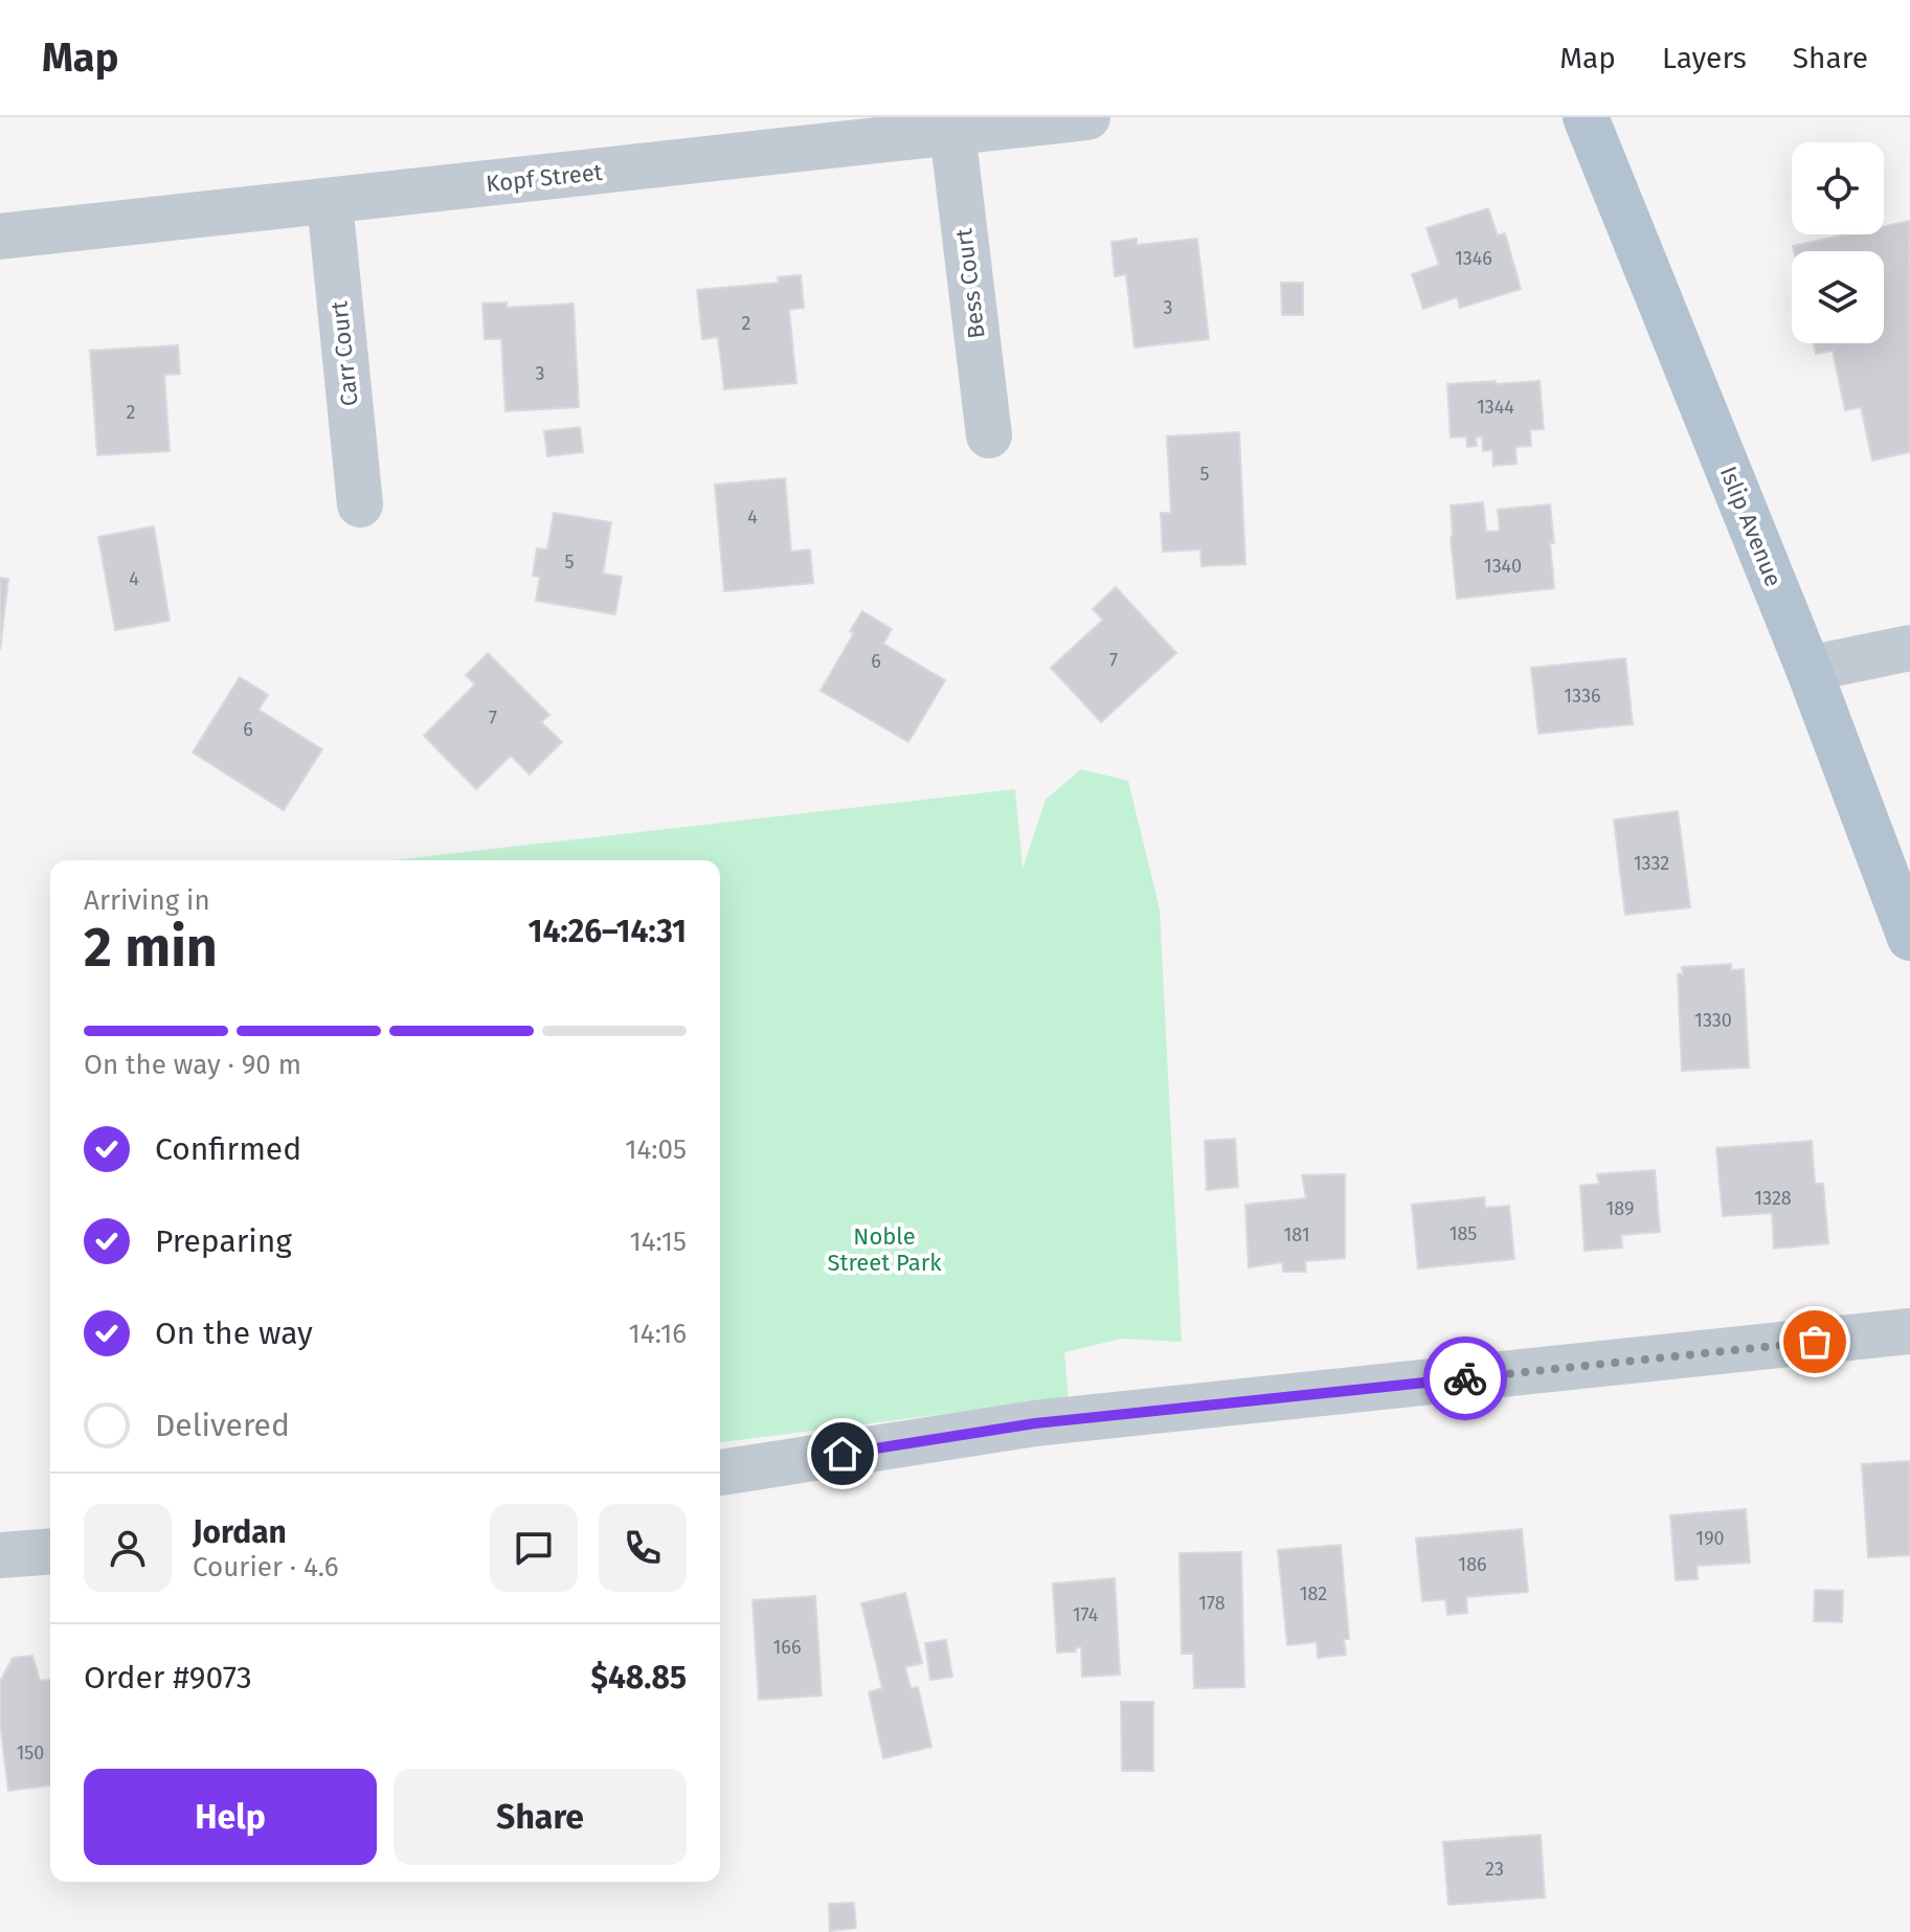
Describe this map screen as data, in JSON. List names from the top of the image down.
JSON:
{
  "streets": {
    "main road": ["Islip Avenue"],
    "street": ["Kopf Street", "Bess Court", "Carr Court"]
  },
  "crossings": [
    ["Kopf Street", "Bess Court"],
    ["Kopf Street", "Carr Court"]
  ],
  "parks": ["Noble Street Park"],
  "house_numbers": [
    "1346",
    "3",
    "2",
    "3",
    "1344",
    "2",
    "5",
    "4",
    "5",
    "1340",
    "4",
    "7",
    "6",
    "1336",
    "7",
    "6",
    "1332",
    "1330",
    "1328",
    "189",
    "185",
    "181",
    "190",
    "186",
    "182",
    "178",
    "174",
    "166",
    "150",
    "23"
  ],
  "page": {
    "header": "Map",
    "nav": ["Map", "Layers", "Share"],
    "heading": ["2 min", "Arriving in", "14:26–14:31"],
    "panel": [
      "Jordan",
      "Courier · 4.6",
      "Order #9073",
      "$48.85"
    ],
    "bar": "On the way · 90 m",
    "list": [
      ["Confirmed", "14:05"],
      ["Preparing", "14:15"],
      ["On the way", "14:16"],
      "Delivered"
    ],
    "buttons": ["Help", "Share"]
  }
}
